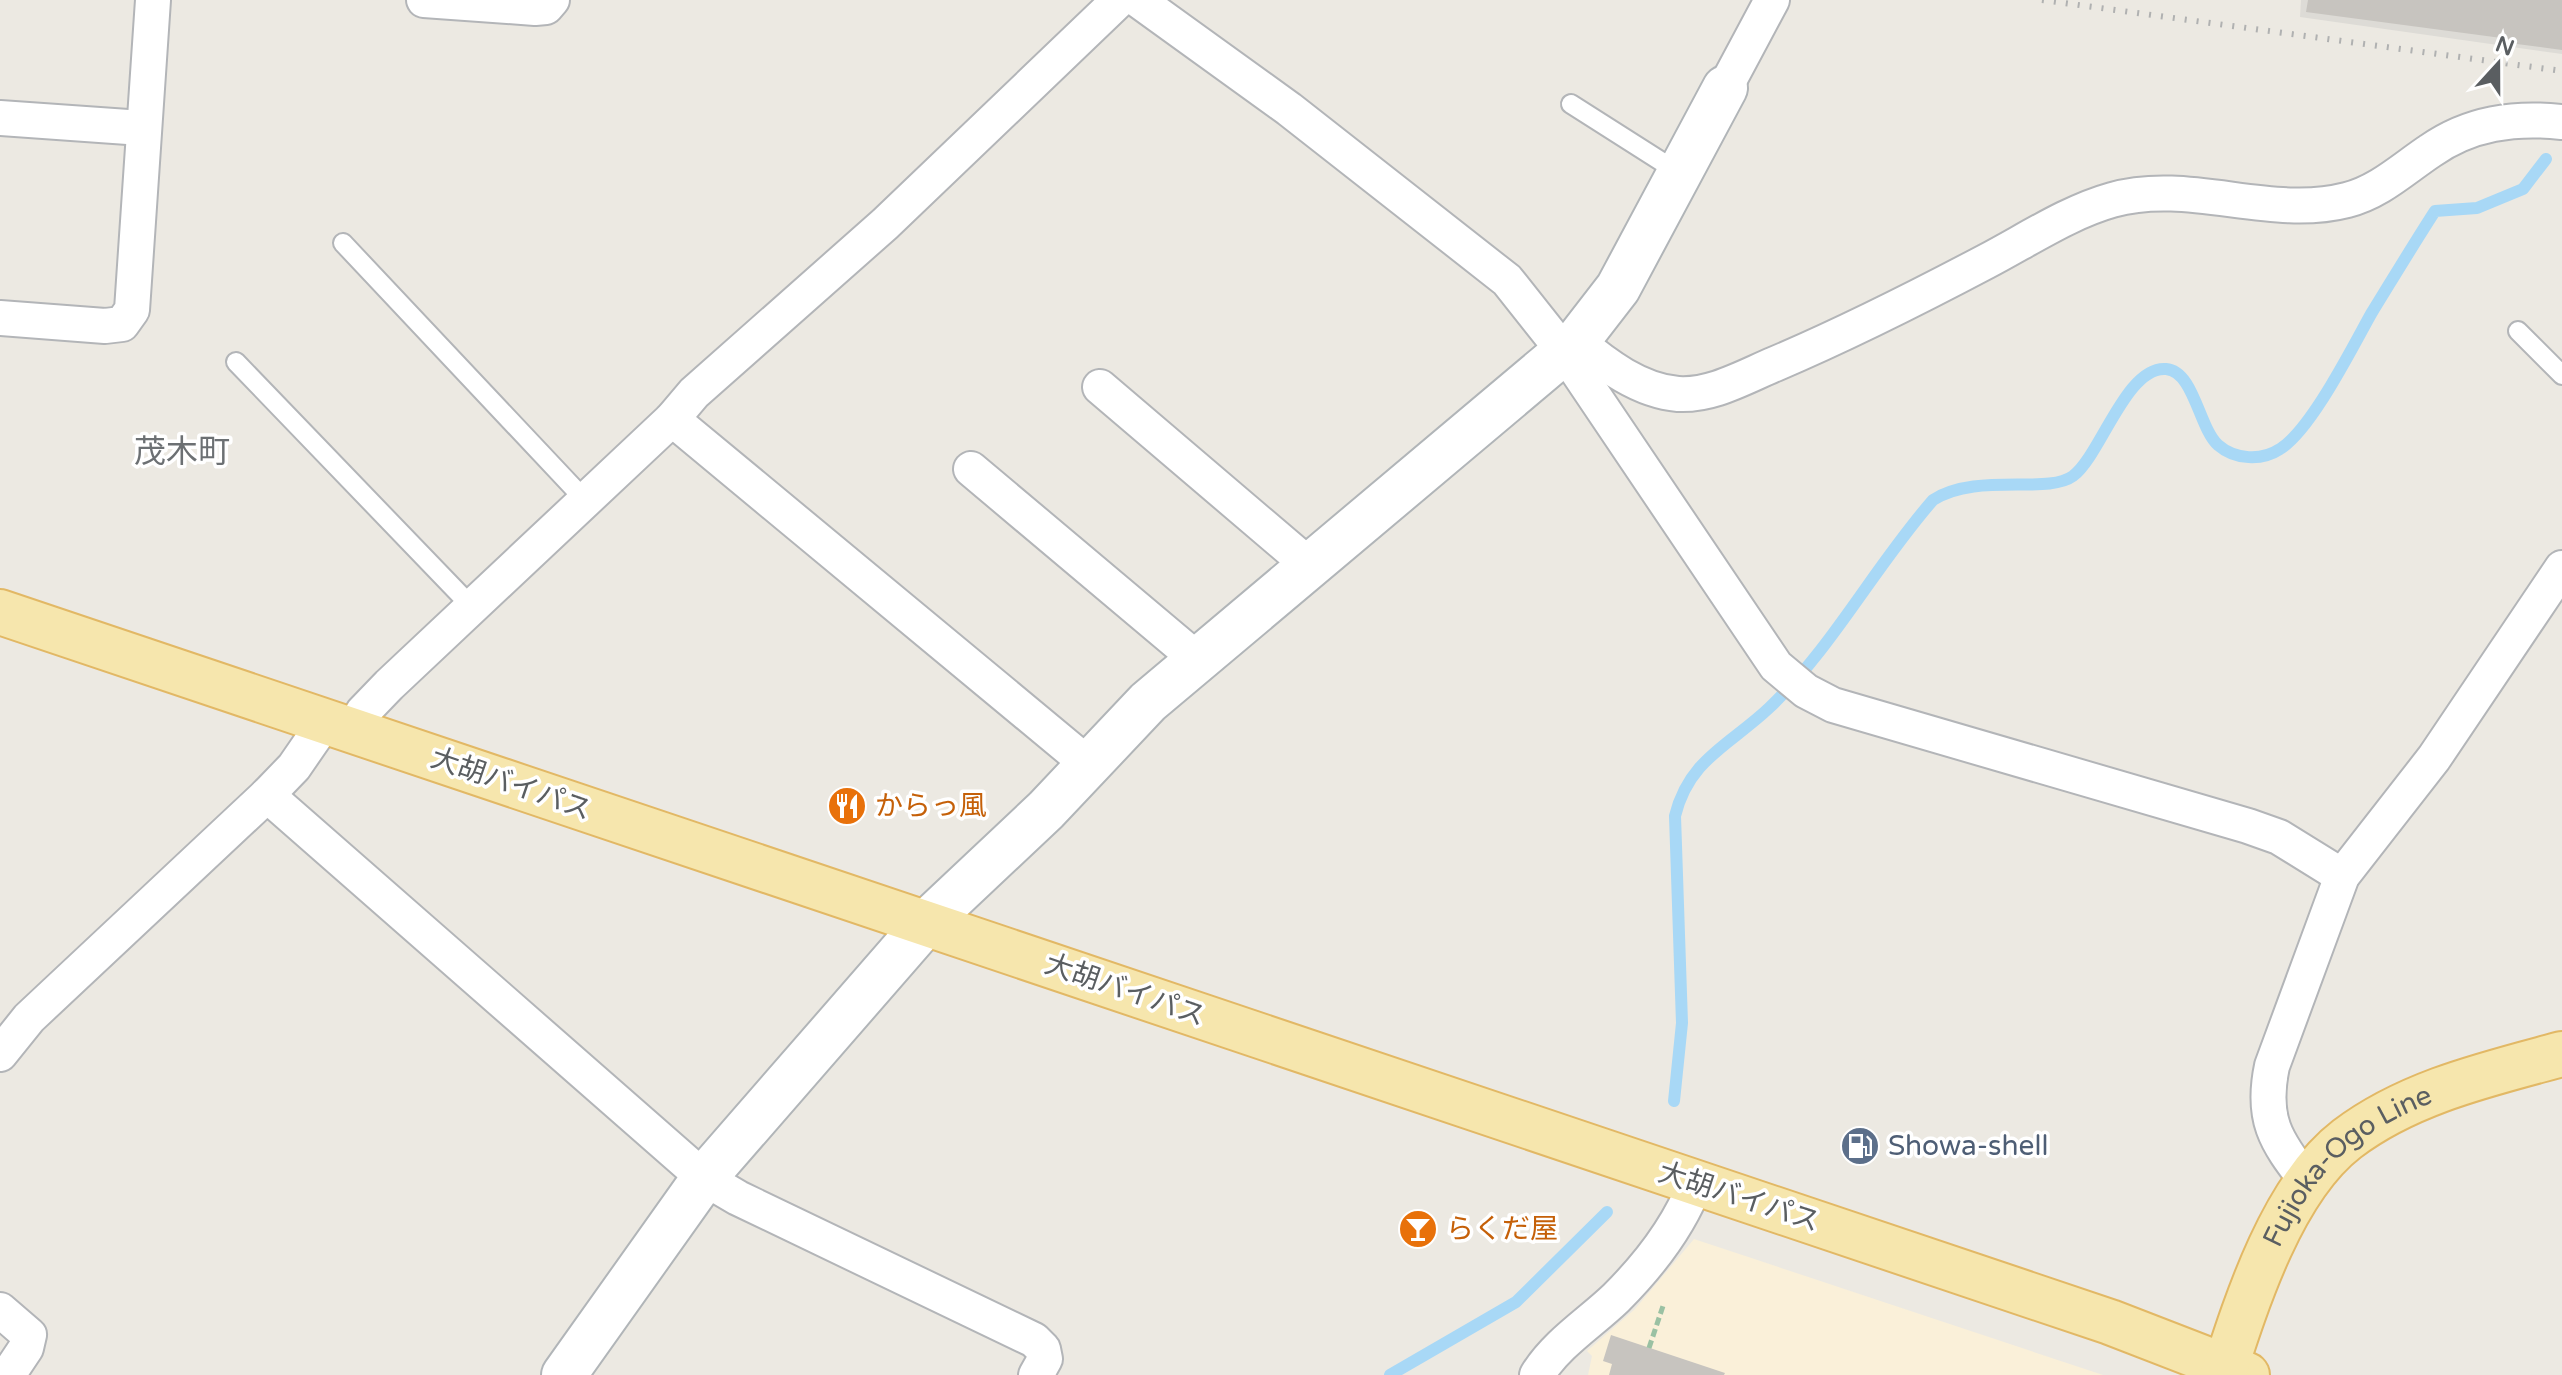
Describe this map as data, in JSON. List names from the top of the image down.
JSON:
{
  "streets": {
    "main road": ["大胡バイパス", "Fujioka-Ogo Line"]
  },
  "crossings": [
    ["大胡バイパス", "Fujioka-Ogo Line"]
  ],
  "districts": ["茂木町"],
  "places": {
    "restaurant": ["からっ風"],
    "fuel station": ["Showa-shell"],
    "bar": ["らくだ屋"]
  },
  "north": "top"
}
